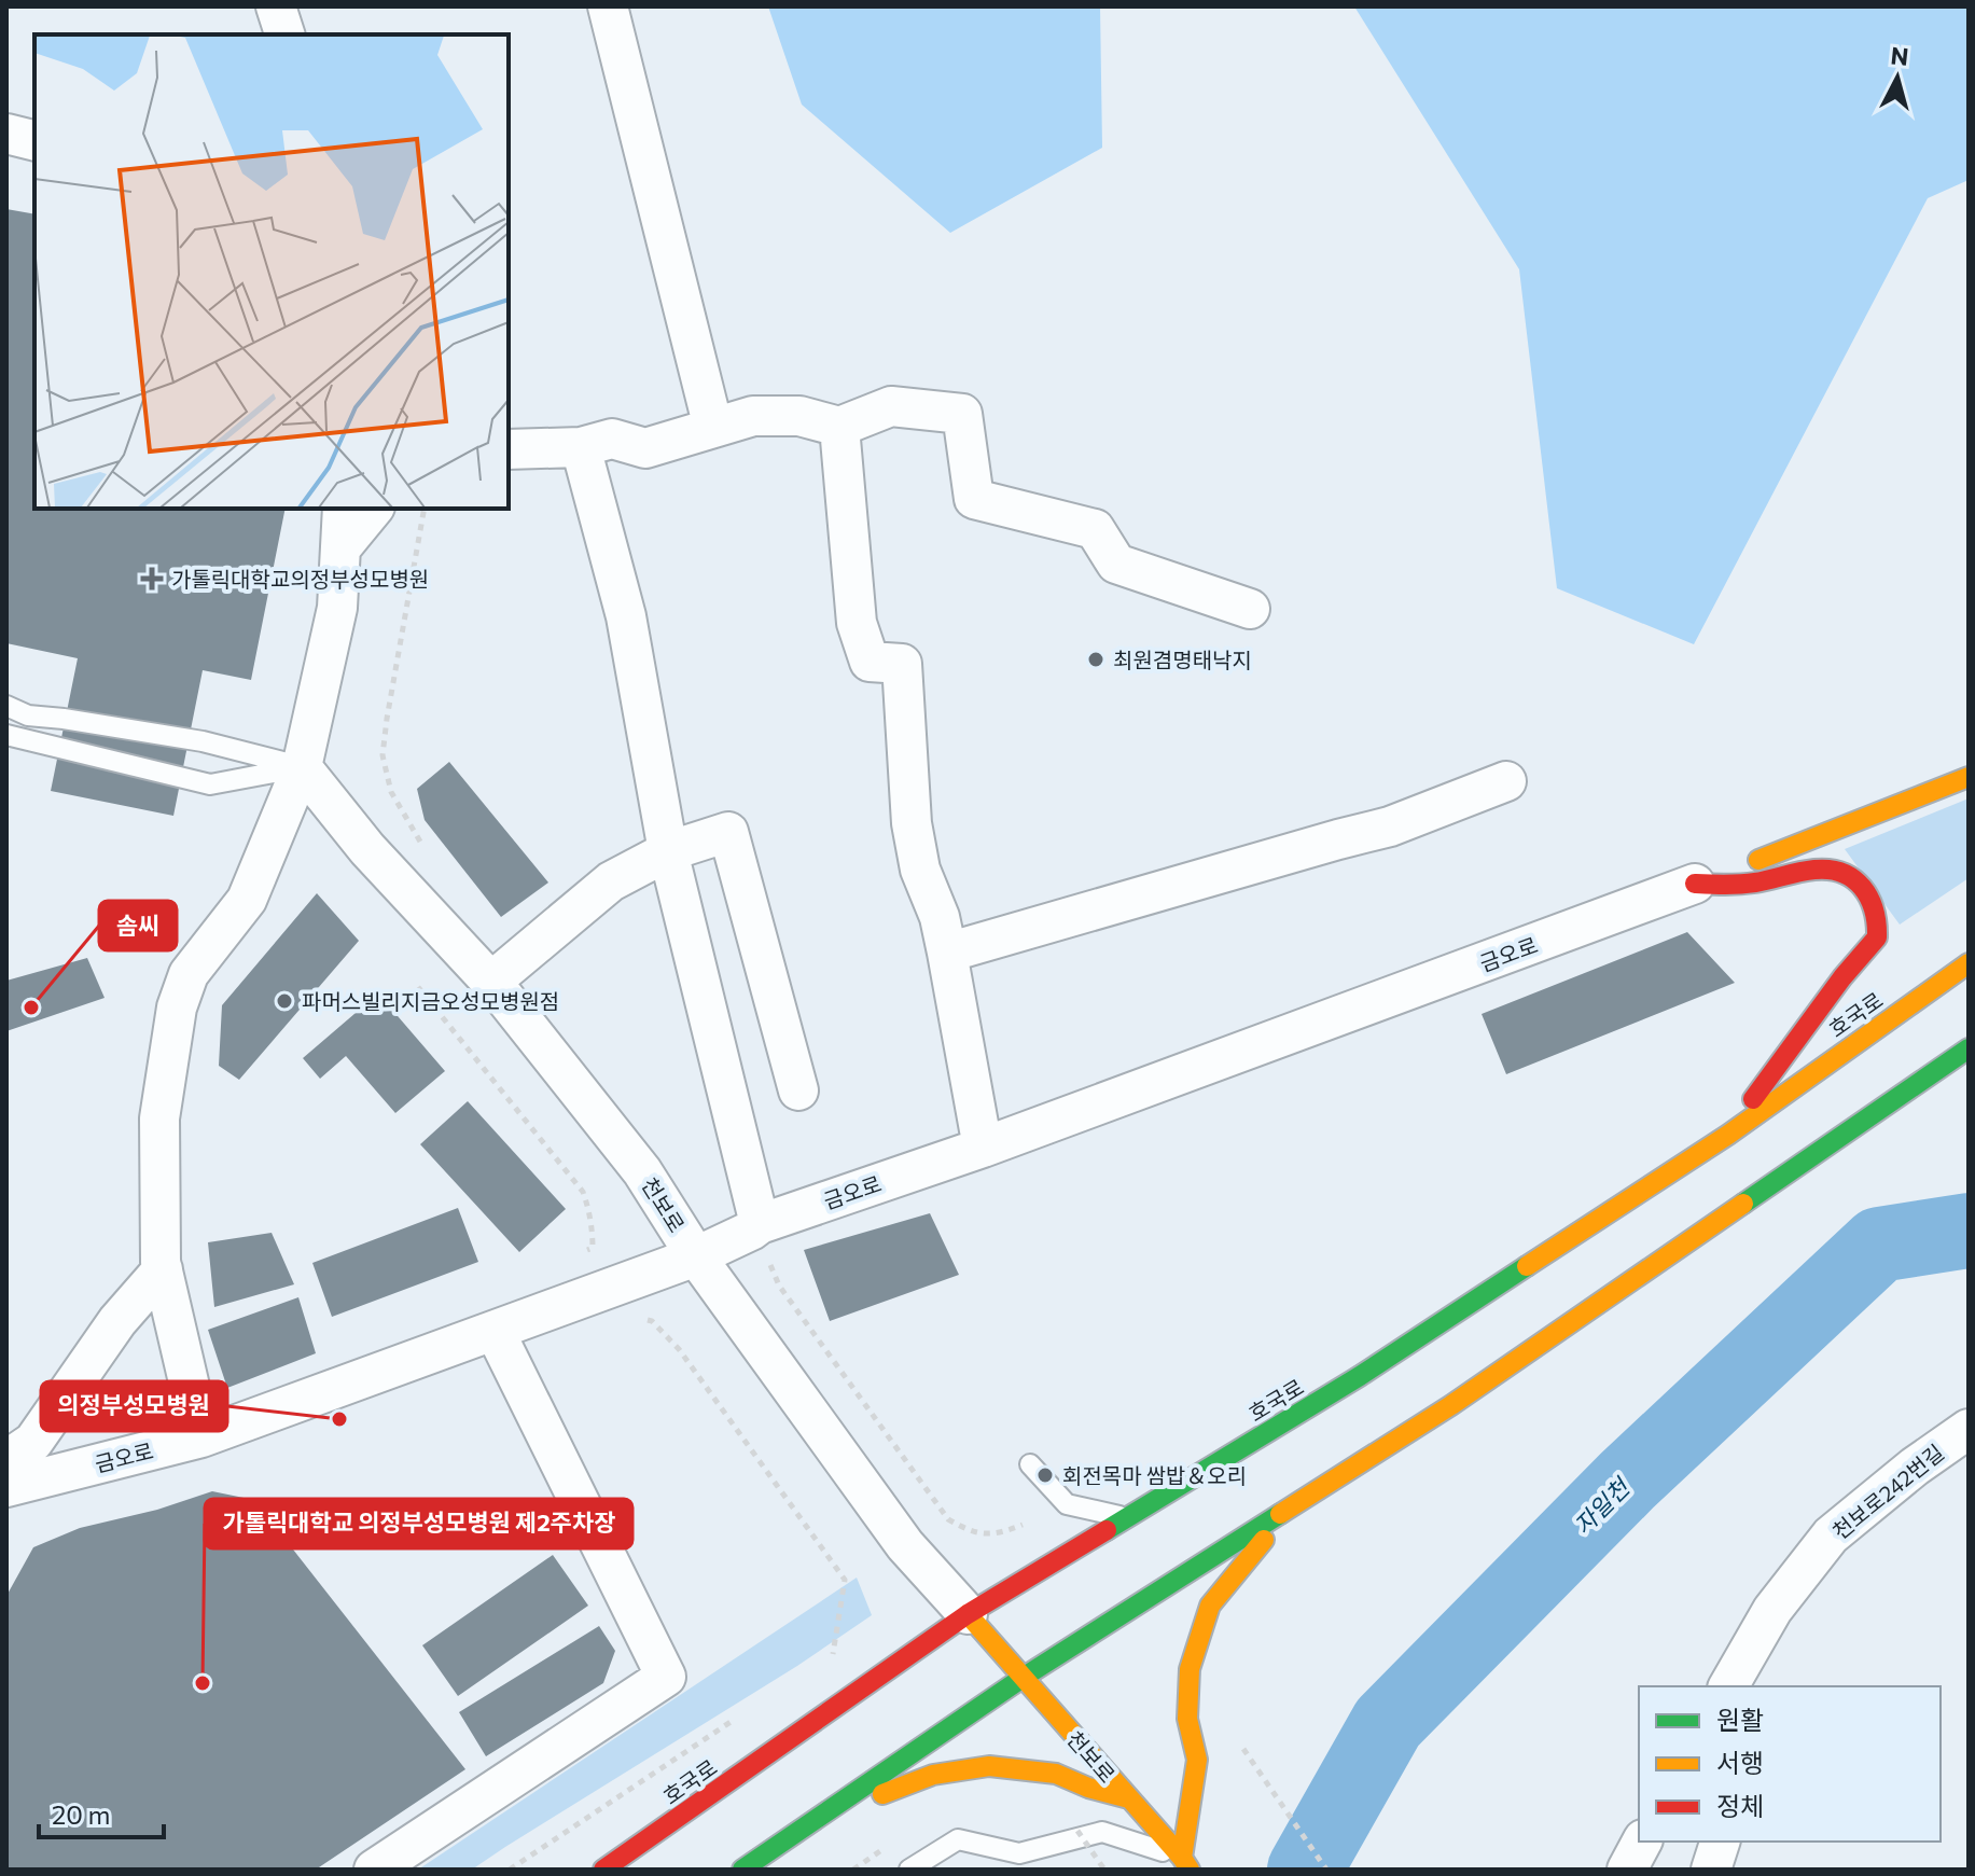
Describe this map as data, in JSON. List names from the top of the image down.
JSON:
{
  "streets": {
    "main road": ["호국로", "천보로"],
    "street": ["금오로", "천보로242번길"]
  },
  "crossings": [
    ["금오로", "천보로"],
    ["호국로", "천보로"]
  ],
  "water": ["자일천"],
  "places": {
    "health": ["가톨릭대학교의정부성모병원"],
    "other": [
      "최원겸명태낙지",
      "파머스빌리지금오성모병원점",
      "솜씨",
      "의정부성모병원",
      "회전목마 쌈밥＆오리",
      "가톨릭대학교 의정부성모병원 제2주차장"
    ]
  },
  "legend": ["원활", "서행", "정체"],
  "scale_bar": "20 m",
  "north": "top"
}
